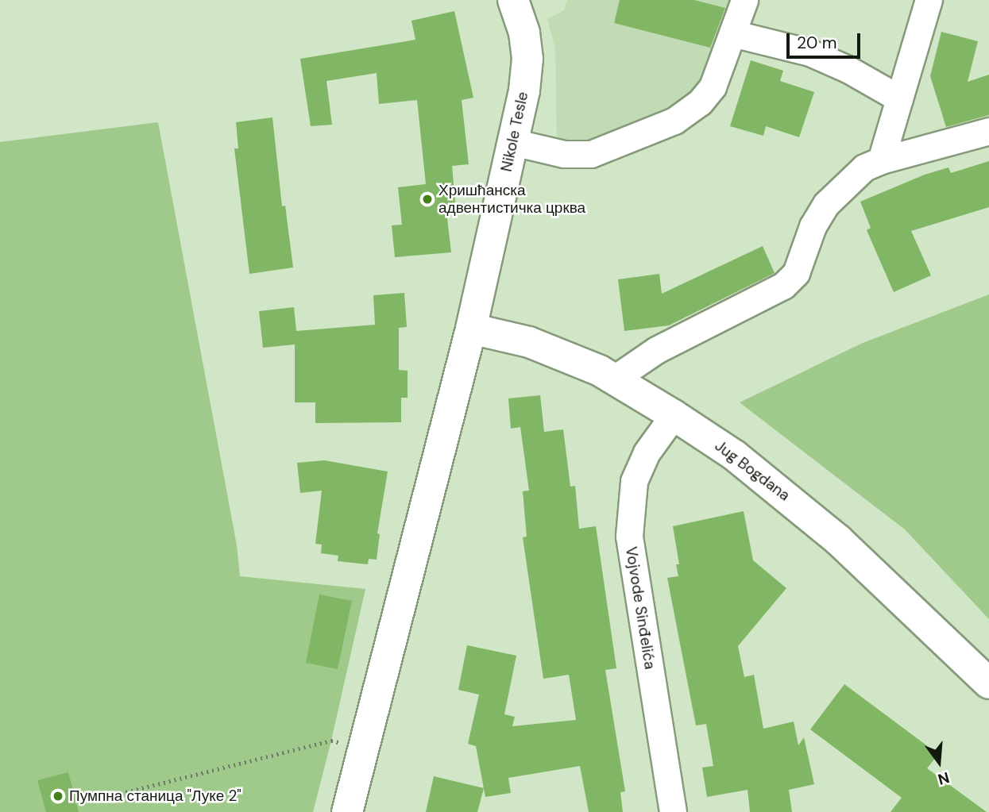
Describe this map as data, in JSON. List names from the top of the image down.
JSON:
{
  "streets": {
    "street": ["Nikole Tesle", "Jug Bogdana", "Vojvode Sinđelića"]
  },
  "crossings": [
    ["Nikole Tesle", "Jug Bogdana"],
    ["Jug Bogdana", "Vojvode Sinđelića"]
  ],
  "places": ["Хришћанска адвентистичка црква", "Пумпна станица \"Луке 2\""],
  "scale_bar": "20 m",
  "north": "bottom"
}
